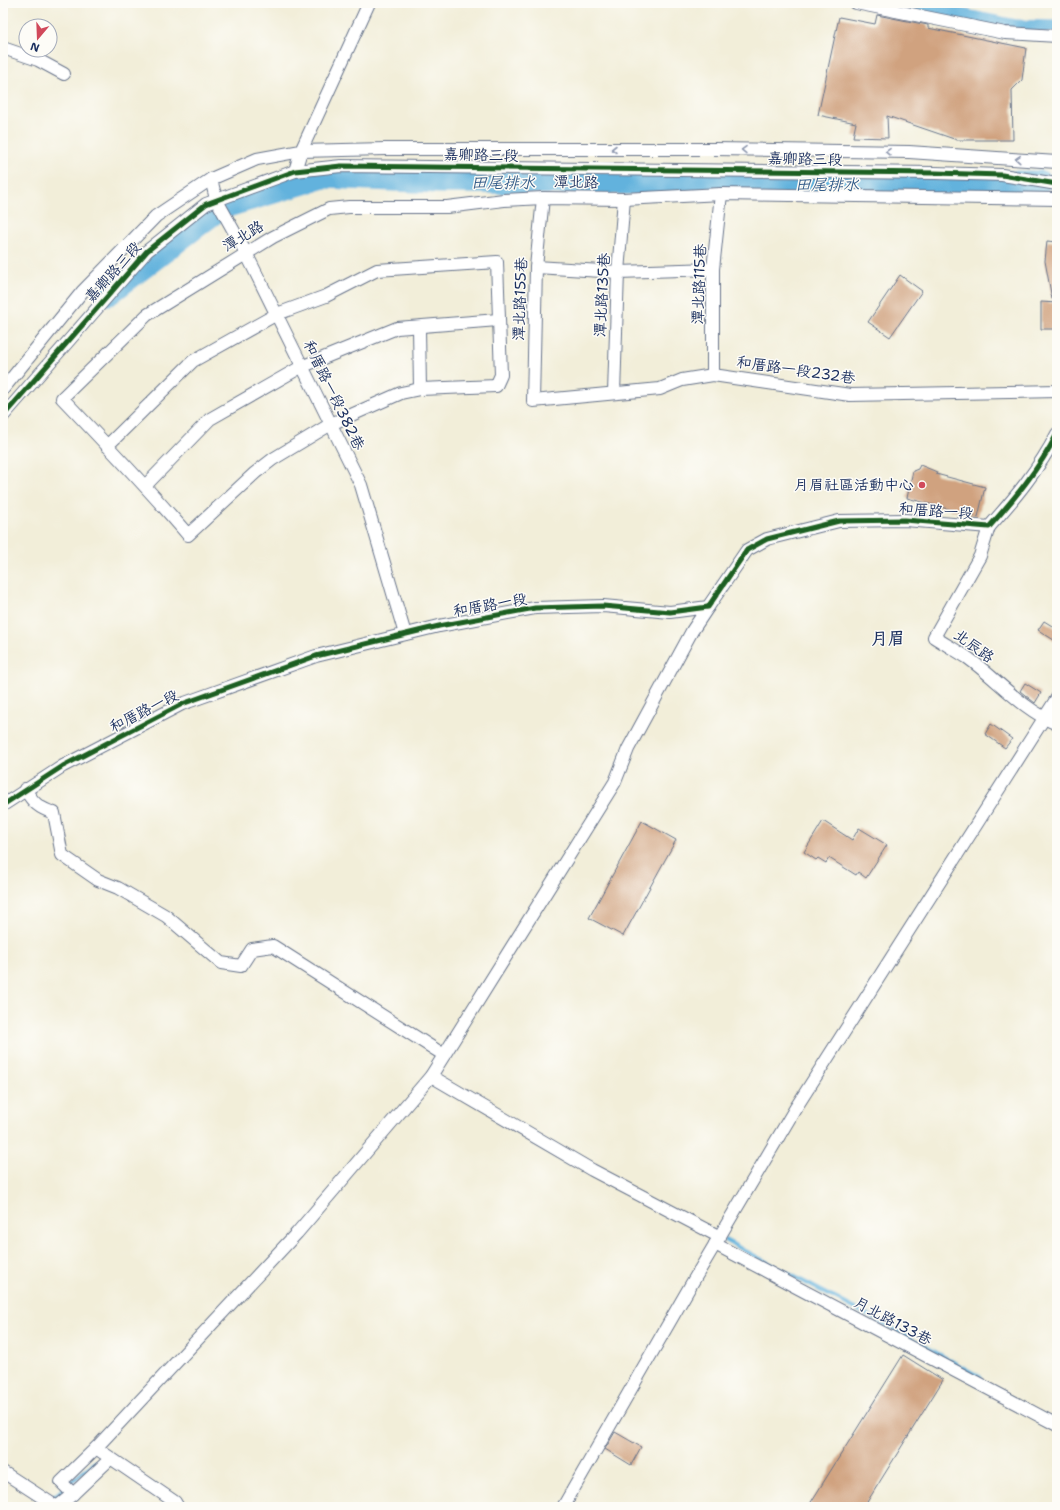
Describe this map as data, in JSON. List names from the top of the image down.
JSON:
{
  "streets": {
    "street": [
      "嘉卿路三段",
      "潭北路",
      "潭北路115巷",
      "潭北路135巷",
      "潭北路155巷",
      "和厝路一段232巷",
      "和厝路一段382巷",
      "和厝路一段",
      "北辰路",
      "月北路133巷"
    ]
  },
  "crossings": [
    ["嘉卿路三段", "和厝路一段382巷"],
    ["潭北路", "潭北路115巷"],
    ["潭北路", "潭北路135巷"],
    ["潭北路", "潭北路155巷"],
    ["潭北路", "和厝路一段382巷"],
    ["潭北路115巷", "和厝路一段232巷"],
    ["潭北路135巷", "和厝路一段232巷"],
    ["潭北路155巷", "和厝路一段232巷"],
    ["和厝路一段382巷", "和厝路一段"],
    ["和厝路一段", "北辰路"]
  ],
  "districts": ["月眉"],
  "water": ["田尾排水"],
  "places": ["月眉社區活動中心"],
  "north": "bottom"
}
